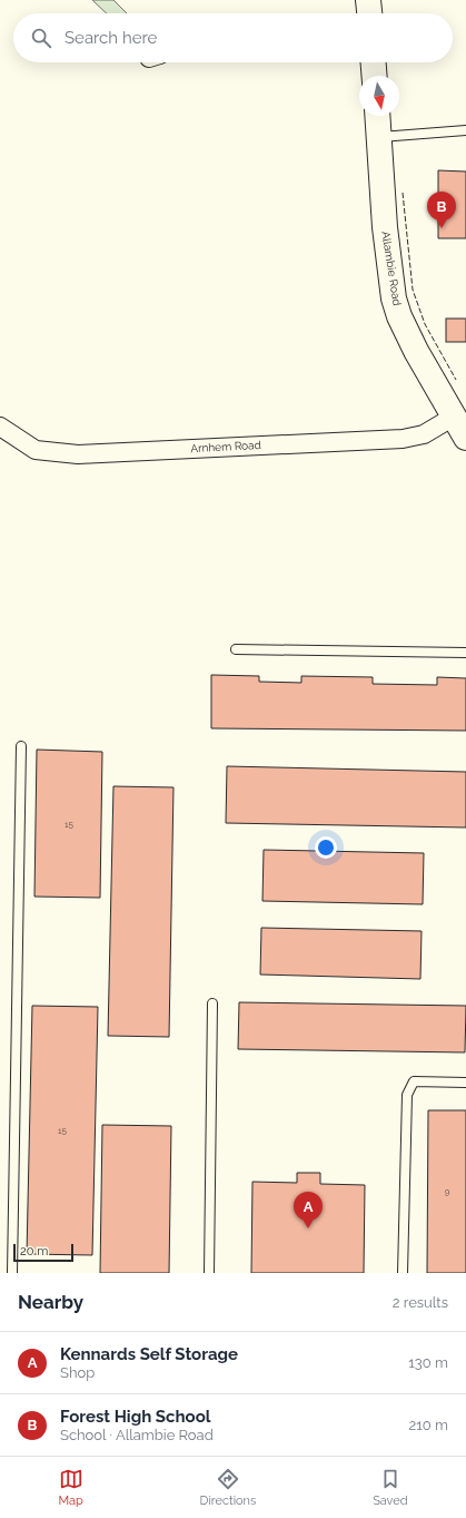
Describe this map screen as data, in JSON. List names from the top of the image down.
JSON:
{
  "streets": {
    "main road": ["Allambie Road"],
    "street": ["Arnhem Road"]
  },
  "crossings": [
    ["Allambie Road", "Arnhem Road"]
  ],
  "house_numbers": ["15", "15", "9"],
  "scale_bar": "20 m",
  "north": "bottom",
  "page": {
    "search": "Search here",
    "pins": ["B", "A"],
    "scale": "20 m",
    "heading": ["Nearby", "2 results"],
    "list": [
      {
        "mark": "A",
        "name": "Kennards Self Storage",
        "note": "Shop",
        "value": "130 m"
      },
      {
        "mark": "B",
        "name": "Forest High School",
        "note": "School · Allambie Road",
        "value": "210 m"
      }
    ],
    "nav": ["Map", "Directions", "Saved"]
  }
}
